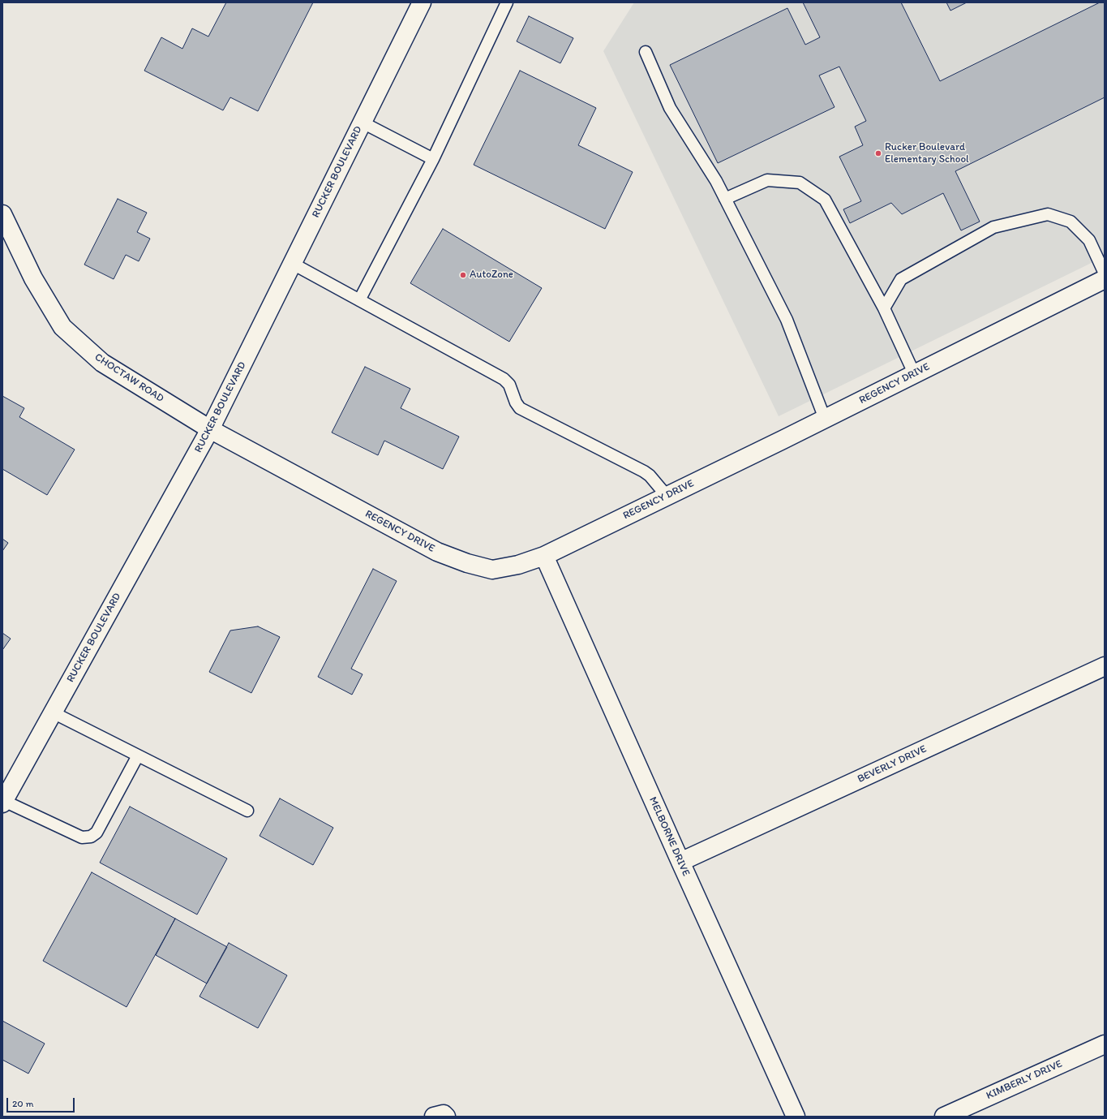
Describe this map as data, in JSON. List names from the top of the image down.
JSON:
{
  "streets": {
    "street": [
      "RUCKER BOULEVARD",
      "CHOCTAW ROAD",
      "REGENCY DRIVE",
      "BEVERLY DRIVE",
      "MELBORNE DRIVE",
      "KIMBERLY DRIVE"
    ]
  },
  "crossings": [
    ["RUCKER BOULEVARD", "CHOCTAW ROAD"],
    ["RUCKER BOULEVARD", "REGENCY DRIVE"],
    ["CHOCTAW ROAD", "REGENCY DRIVE"],
    ["REGENCY DRIVE", "MELBORNE DRIVE"],
    ["BEVERLY DRIVE", "MELBORNE DRIVE"]
  ],
  "places": ["Rucker Boulevard Elementary School", "AutoZone"],
  "scale_bar": "20 m"
}
